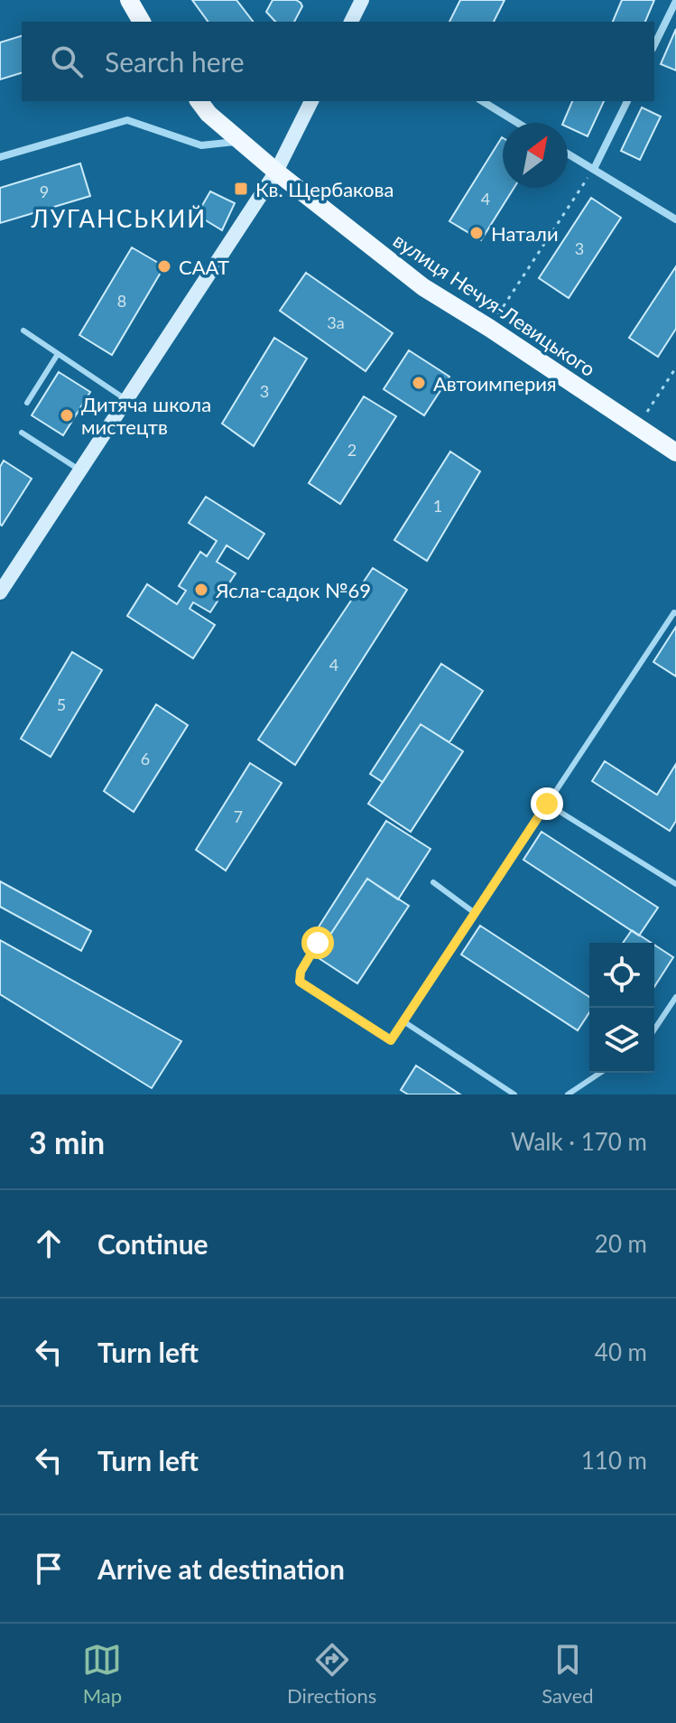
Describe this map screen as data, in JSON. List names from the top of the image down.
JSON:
{
  "streets": {
    "main road": ["вулиця Нечуя-Левицького"]
  },
  "districts": ["ЛУГАНСЬКИЙ"],
  "places": {
    "transit": ["Кв. Щербакова"],
    "other": [
      "Натали",
      "СААТ",
      "Автоимперия",
      "Дитяча школа мистецтв",
      "Ясла-садок №69"
    ]
  },
  "house_numbers": [
    "9",
    "4",
    "3",
    "8",
    "3а",
    "3",
    "2",
    "1",
    "4",
    "5",
    "6",
    "7"
  ],
  "north": "top right",
  "page": {
    "search": "Search here",
    "heading": ["3 min", "Walk · 170 m"],
    "list": [
      ["Continue", "20 m"],
      ["Turn left", "40 m"],
      ["Turn left", "110 m"],
      "Arrive at destination"
    ],
    "nav": ["Map", "Directions", "Saved"]
  }
}
